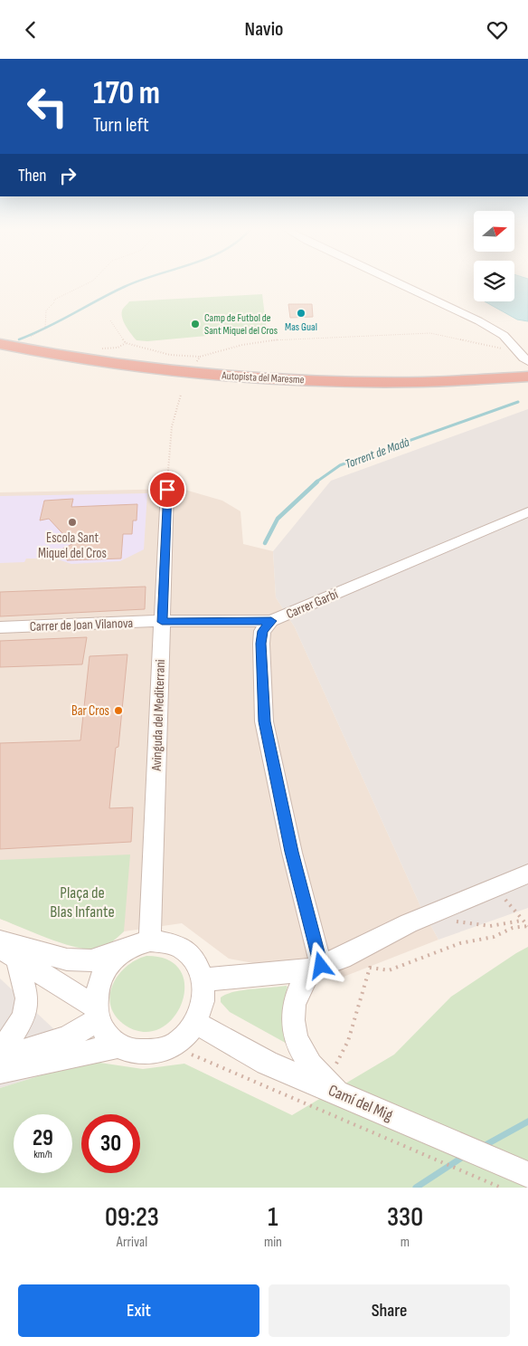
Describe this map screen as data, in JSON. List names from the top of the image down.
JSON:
{
  "streets": {
    "highway": ["Autopista del Maresme"],
    "street": [
      "Carrer Garbí",
      "Carrer de Joan Vilanova",
      "Avinguda del Mediterrani",
      "Camí del Mig"
    ]
  },
  "crossings": [
    ["Carrer Garbí", "Carrer de Joan Vilanova"],
    ["Carrer de Joan Vilanova", "Avinguda del Mediterrani"],
    ["Avinguda del Mediterrani", "Camí del Mig"]
  ],
  "water": ["Torrent de Madà"],
  "parks": ["Plaça de Blas Infante"],
  "places": [
    "Mas Gual",
    "Camp de Futbol de Sant Miquel del Cros",
    "Escola Sant Miquel del Cros",
    "Bar Cros"
  ],
  "north": "right",
  "page": {
    "header": "Navio",
    "turn": ["170 m", "Turn left"],
    "then": "Then",
    "speed": "29 km/h",
    "limit": "30",
    "eta": [
      "09:23",
      "Arrival",
      "1",
      "min",
      "330",
      "m"
    ],
    "buttons": ["Exit", "Share"]
  }
}
